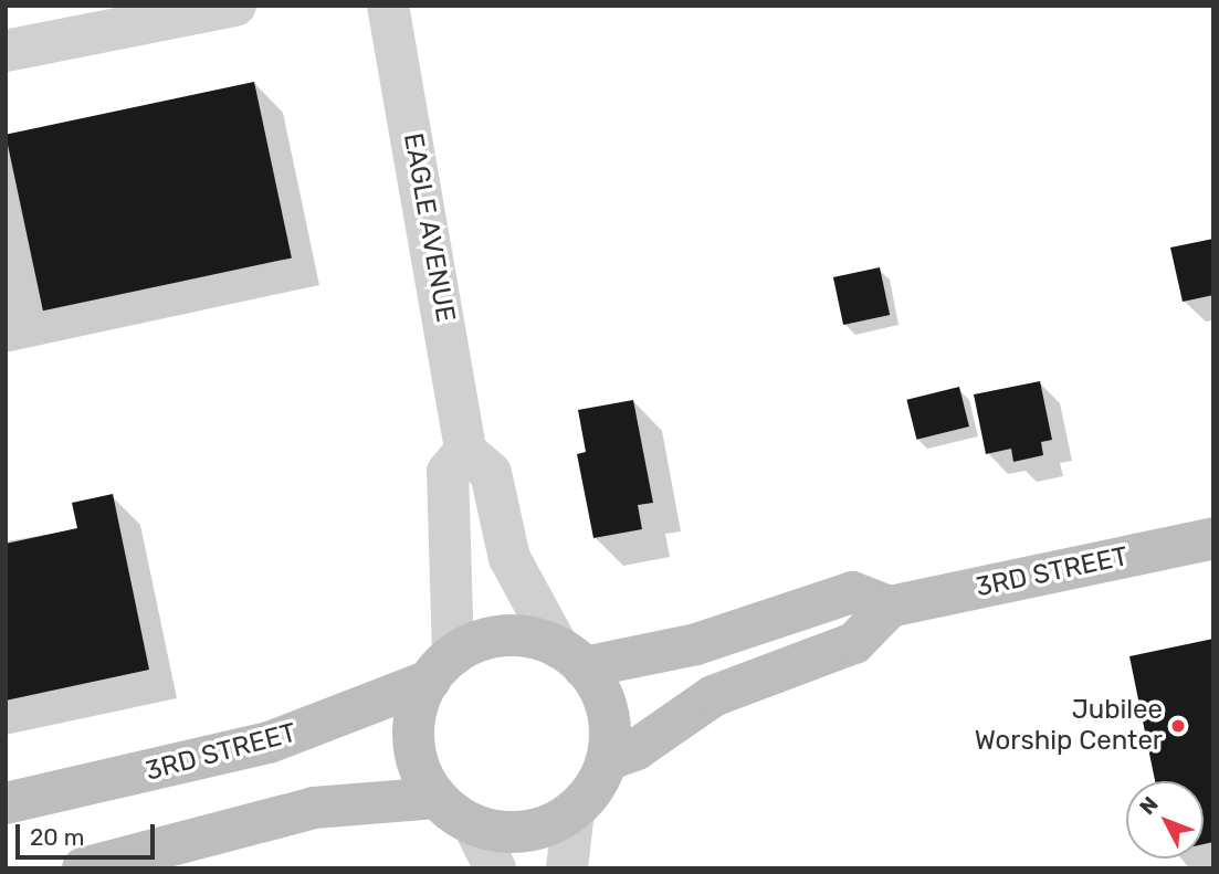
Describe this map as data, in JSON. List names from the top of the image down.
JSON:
{
  "streets": {
    "street": ["EAGLE AVENUE", "3RD STREET"]
  },
  "places": ["Jubilee Worship Center"],
  "scale_bar": "20 m",
  "north": "top left"
}
